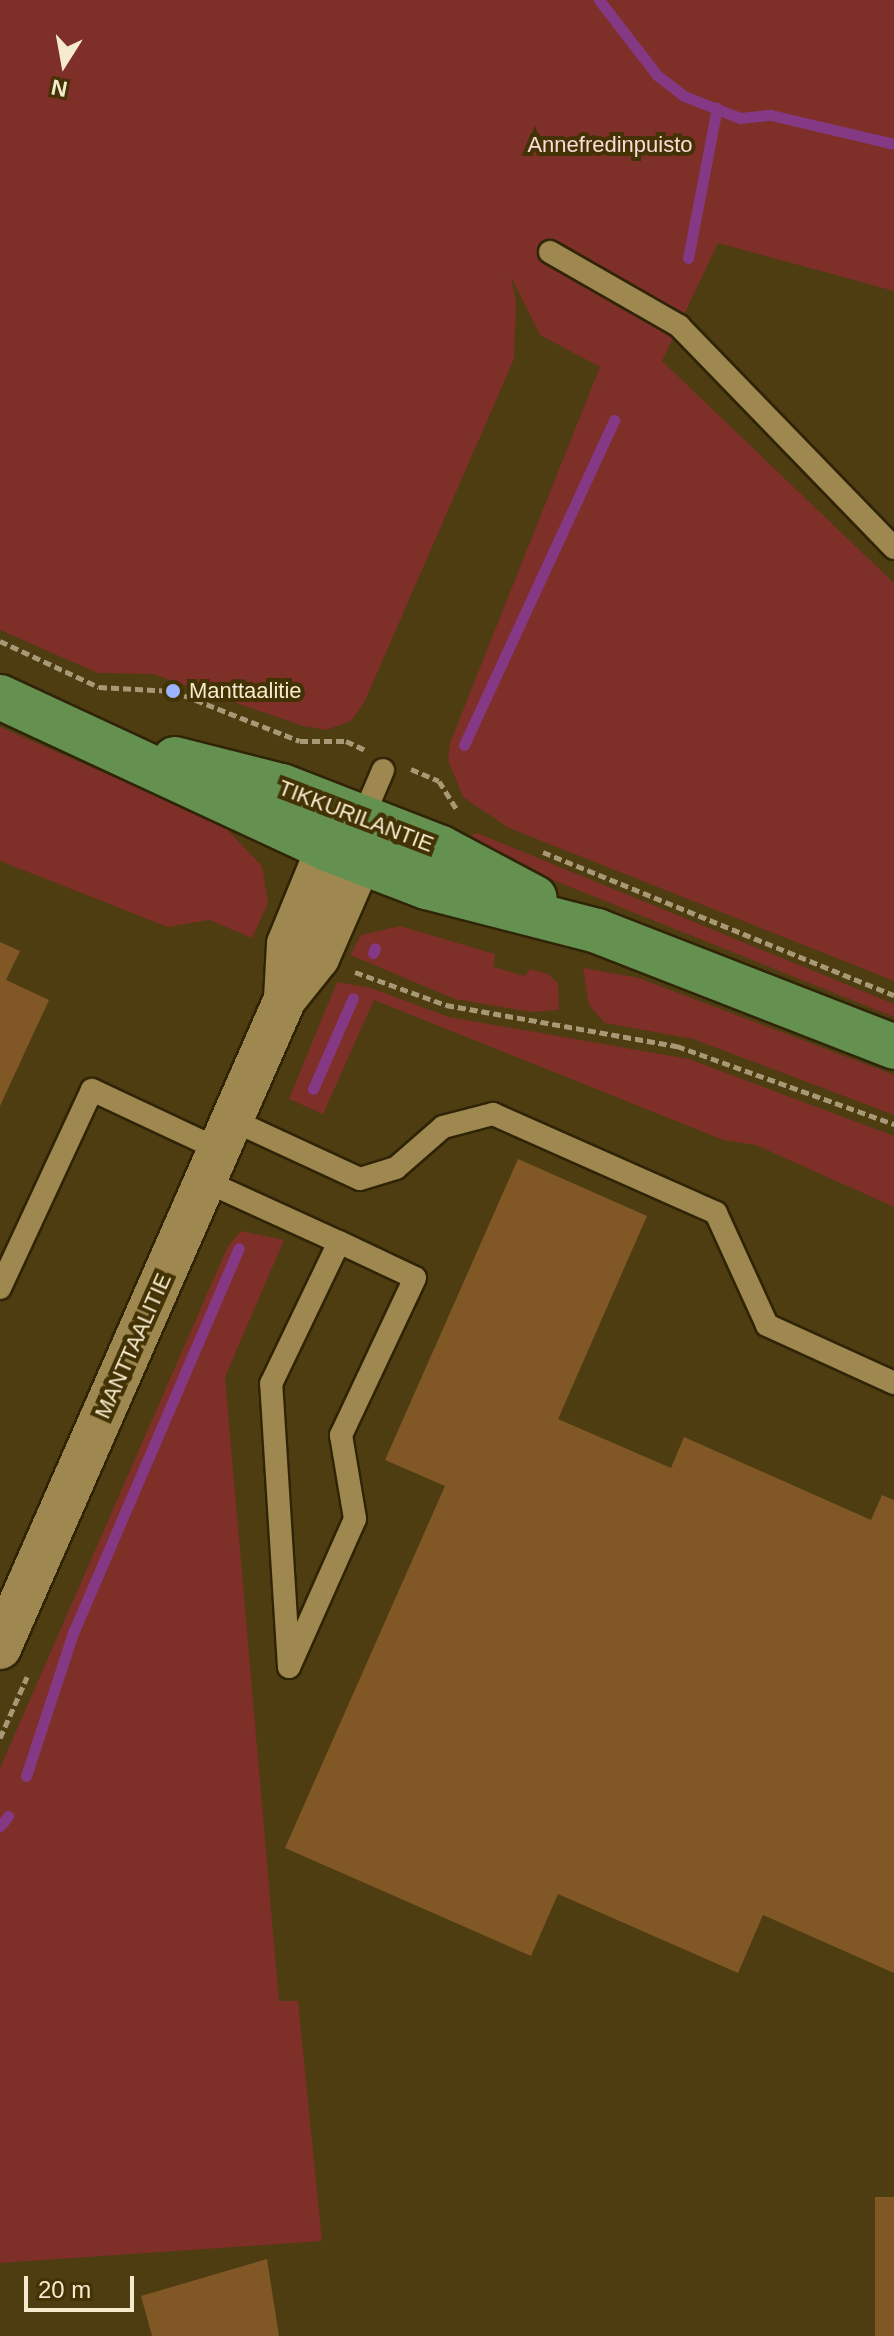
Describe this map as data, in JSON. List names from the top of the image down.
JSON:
{
  "streets": {
    "main road": ["TIKKURILANTIE"],
    "street": ["MANTTAALITIE"]
  },
  "crossings": [
    ["TIKKURILANTIE", "MANTTAALITIE"]
  ],
  "parks": ["Annefredinpuisto"],
  "places": ["Manttaalitie"],
  "scale_bar": "20 m",
  "north": "bottom"
}
